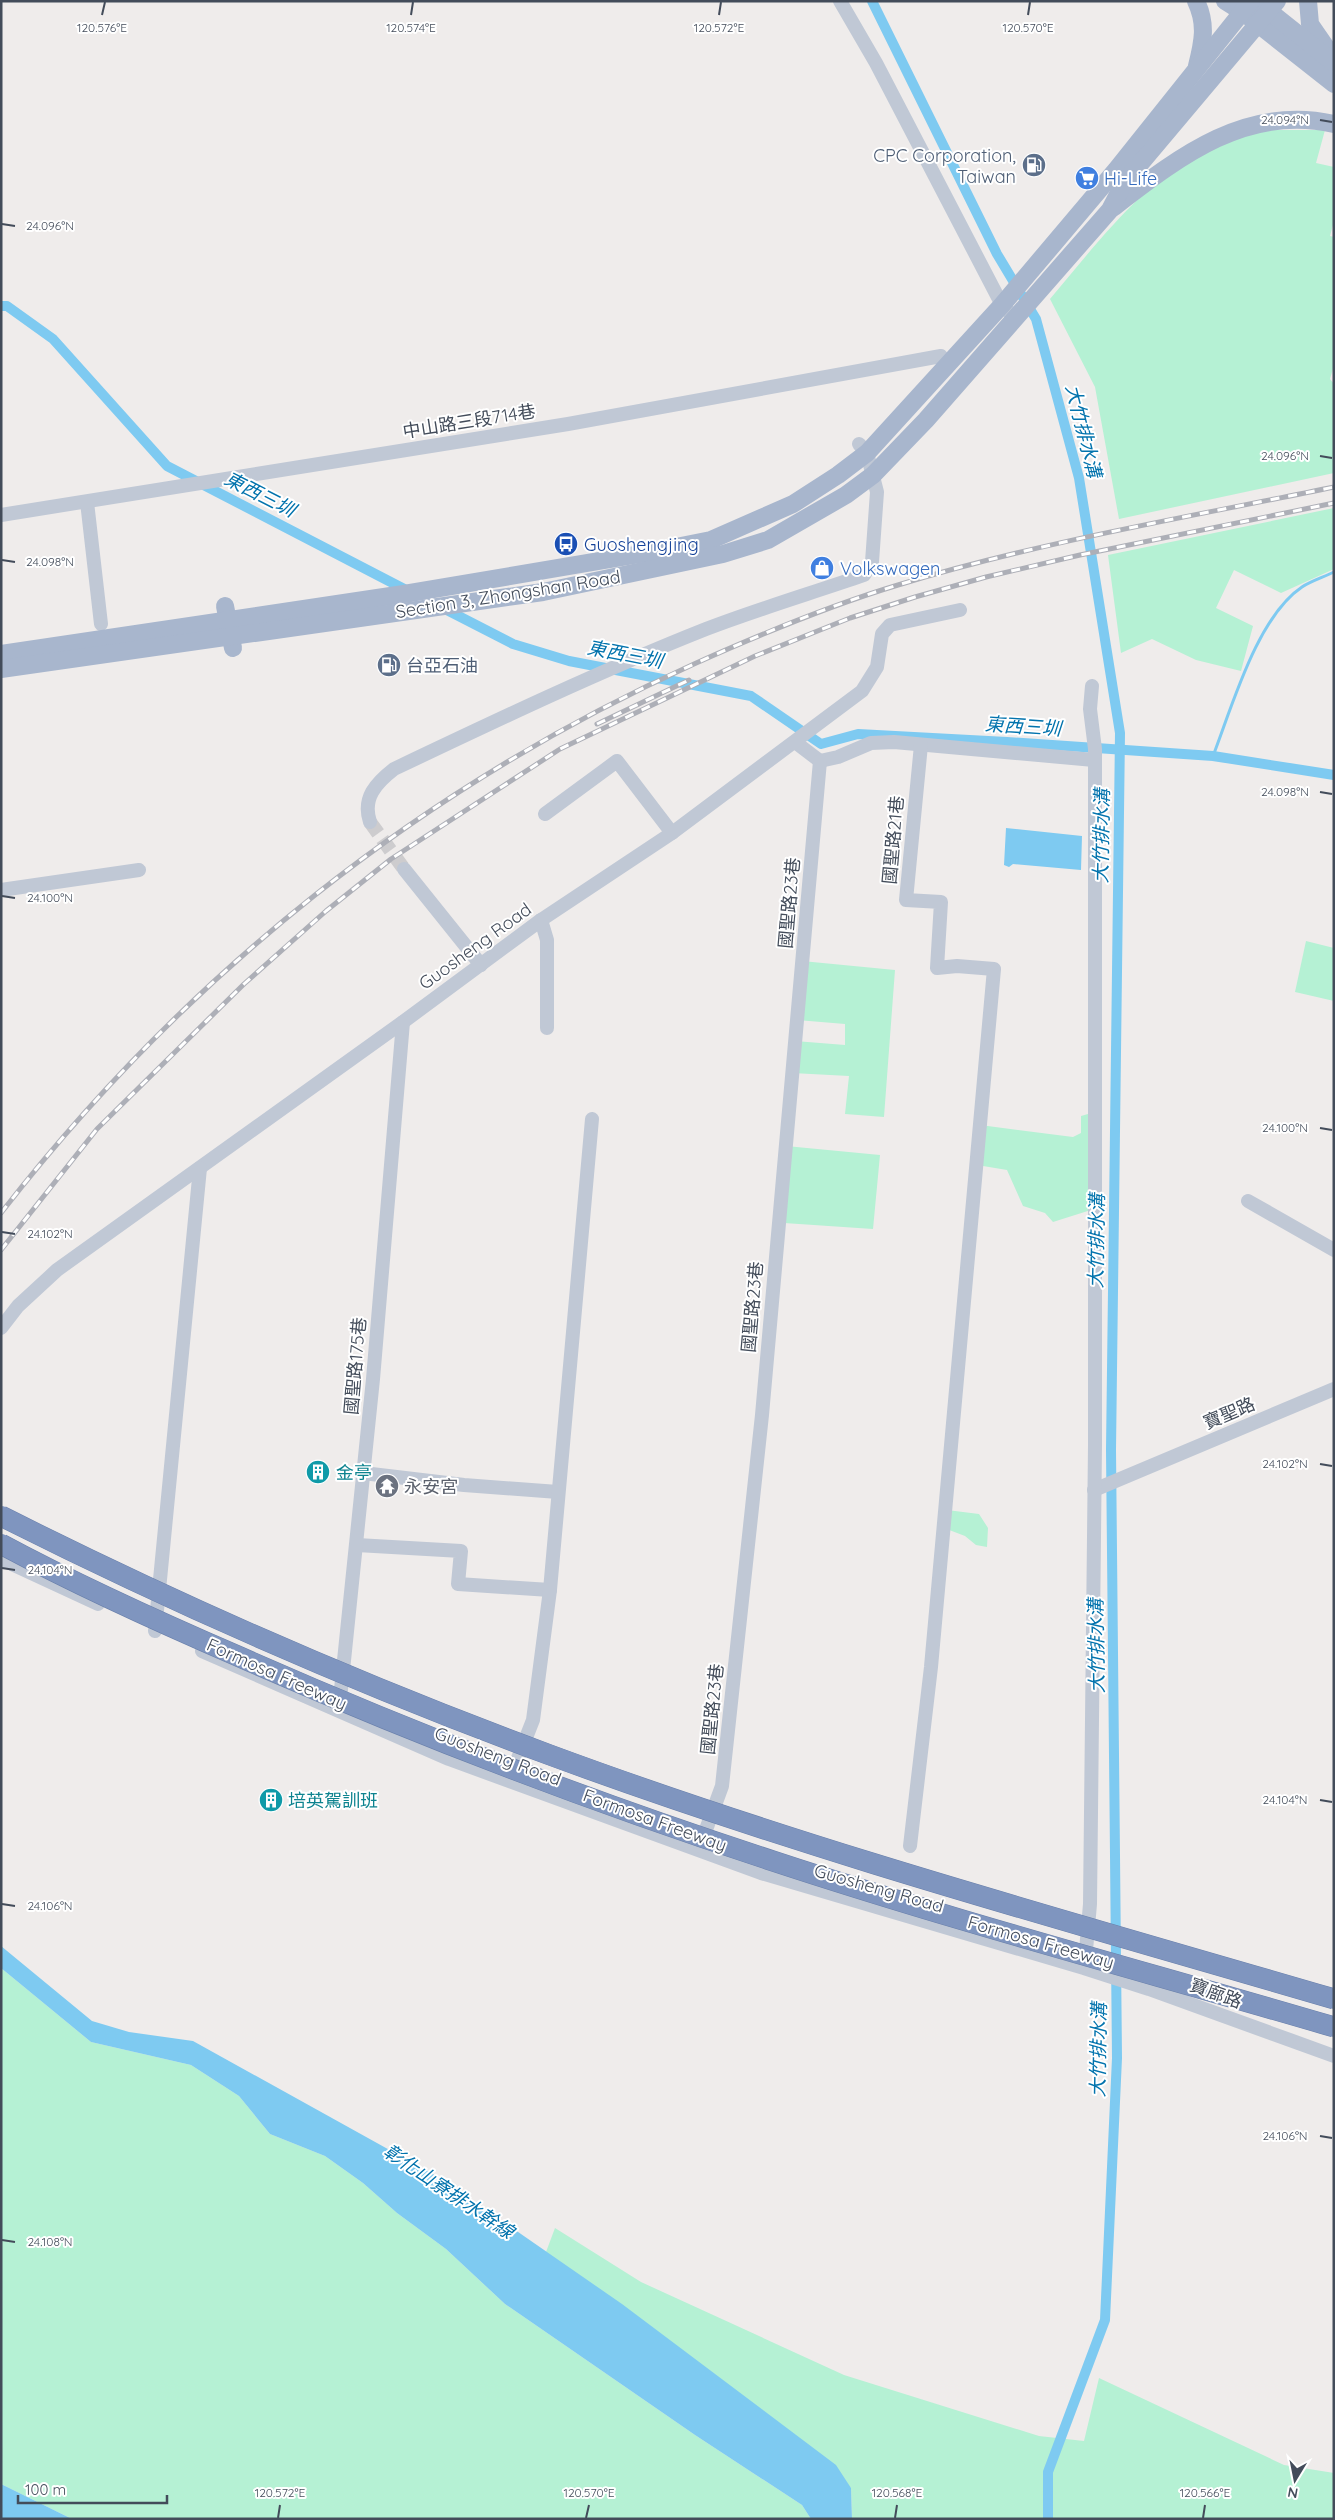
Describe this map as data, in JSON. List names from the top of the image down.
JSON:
{
  "streets": {
    "highway": ["Formosa Freeway"],
    "main road": ["Section 3, Zhongshan Road"],
    "street": [
      "中山路三段714巷",
      "國聖路21巷",
      "國聖路23巷",
      "Guosheng Road",
      "國聖路175巷",
      "寶聖路",
      "寶廍路"
    ]
  },
  "crossings": [
    ["國聖路23巷", "Guosheng Road"],
    ["Guosheng Road", "國聖路175巷"],
    ["Guosheng Road", "寶廍路"]
  ],
  "water": ["大竹排水溝", "東西三圳", "彰化山寮排水幹線"],
  "places": {
    "fuel station": ["CPC Corporation, Taiwan", "台亞石油"],
    "supermarket": ["Hi-Life"],
    "bus stop": ["Guoshengjing"],
    "shop": ["Volkswagen"],
    "building": ["金亭", "培英駕訓班"],
    "temple": ["永安宮"]
  },
  "scale_bar": "100 m",
  "north": "bottom",
  "coordinates": [
    "120.576°E",
    "120.574°E",
    "120.572°E",
    "120.570°E",
    "24.094°N",
    "24.096°N",
    "24.098°N",
    "24.100°N",
    "24.102°N",
    "24.104°N",
    "24.106°N",
    "24.108°N",
    "120.568°E",
    "120.566°E"
  ]
}
